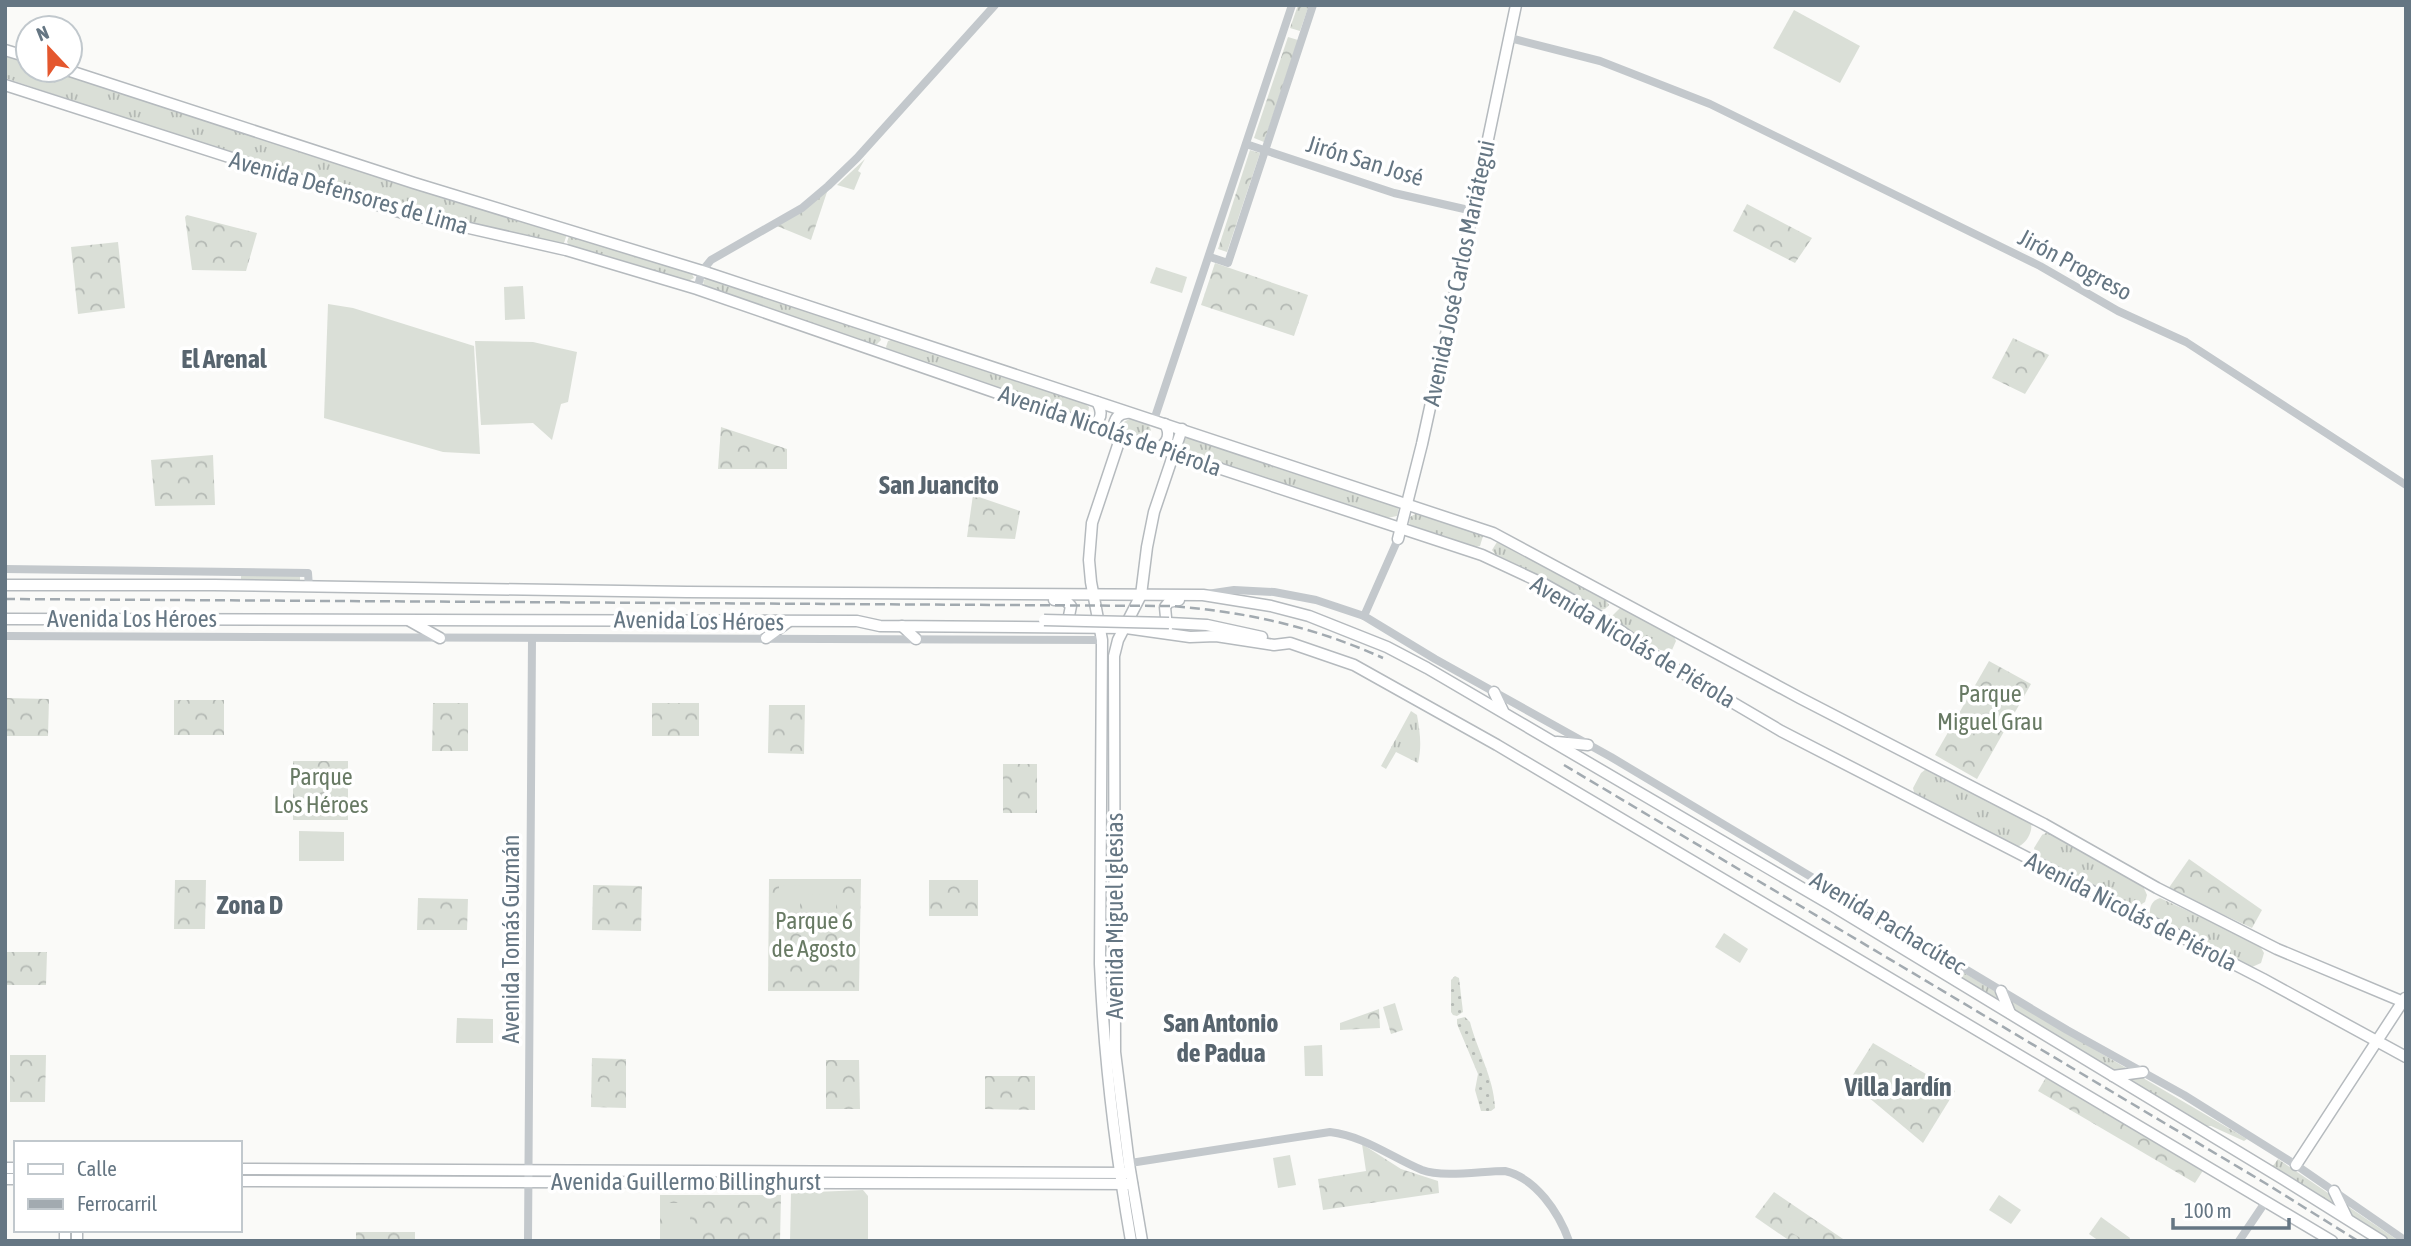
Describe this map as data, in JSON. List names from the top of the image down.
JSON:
{
  "streets": {
    "main road": [
      "Avenida Defensores de Lima",
      "Avenida José Carlos Mariátegui",
      "Avenida Nicolás de Piérola",
      "Avenida Los Héroes",
      "Avenida Miguel Iglesias",
      "Avenida Pachacútec",
      "Avenida Guillermo Billinghurst"
    ],
    "street": ["Jirón San José", "Jirón Progreso", "Avenida Tomás Guzmán"]
  },
  "crossings": [
    ["Jirón San José", "Avenida José Carlos Mariátegui"],
    ["Avenida Defensores de Lima", "Avenida Nicolás de Piérola"],
    ["Jirón Progreso", "Avenida José Carlos Mariátegui"],
    ["Avenida José Carlos Mariátegui", "Avenida Nicolás de Piérola"],
    ["Avenida Nicolás de Piérola", "Avenida Miguel Iglesias"],
    ["Avenida Los Héroes", "Avenida Miguel Iglesias"],
    ["Avenida Los Héroes", "Avenida Pachacútec"],
    ["Avenida Los Héroes", "Avenida Tomás Guzmán"],
    ["Avenida Miguel Iglesias", "Avenida Guillermo Billinghurst"],
    ["Avenida Tomás Guzmán", "Avenida Guillermo Billinghurst"]
  ],
  "districts": [
    "El Arenal",
    "San Juancito",
    "Zona D",
    "San Antonio de Padua",
    "Villa Jardín"
  ],
  "parks": ["Parque Miguel Grau", "Parque Los Héroes", "Parque 6 de Agosto"],
  "legend": ["Calle", "Ferrocarril"],
  "scale_bar": "100 m",
  "north": "top"
}
